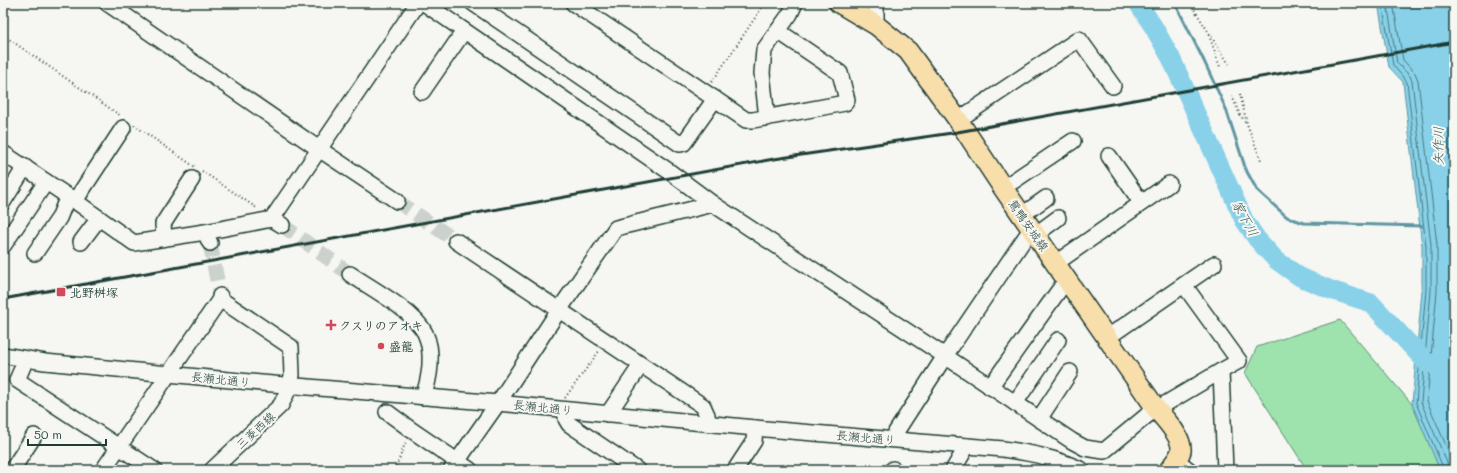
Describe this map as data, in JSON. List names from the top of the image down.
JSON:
{
  "streets": {
    "main road": ["鴛鴨安城線"],
    "street": ["長瀬北通り", "三菱西線"]
  },
  "crossings": [
    ["長瀬北通り", "三菱西線"]
  ],
  "water": ["矢作川", "家下川"],
  "places": {
    "transit": ["北野桝塚"],
    "health": ["クスリのアオキ"],
    "other": ["盛龍"]
  },
  "scale_bar": "50 m"
}
